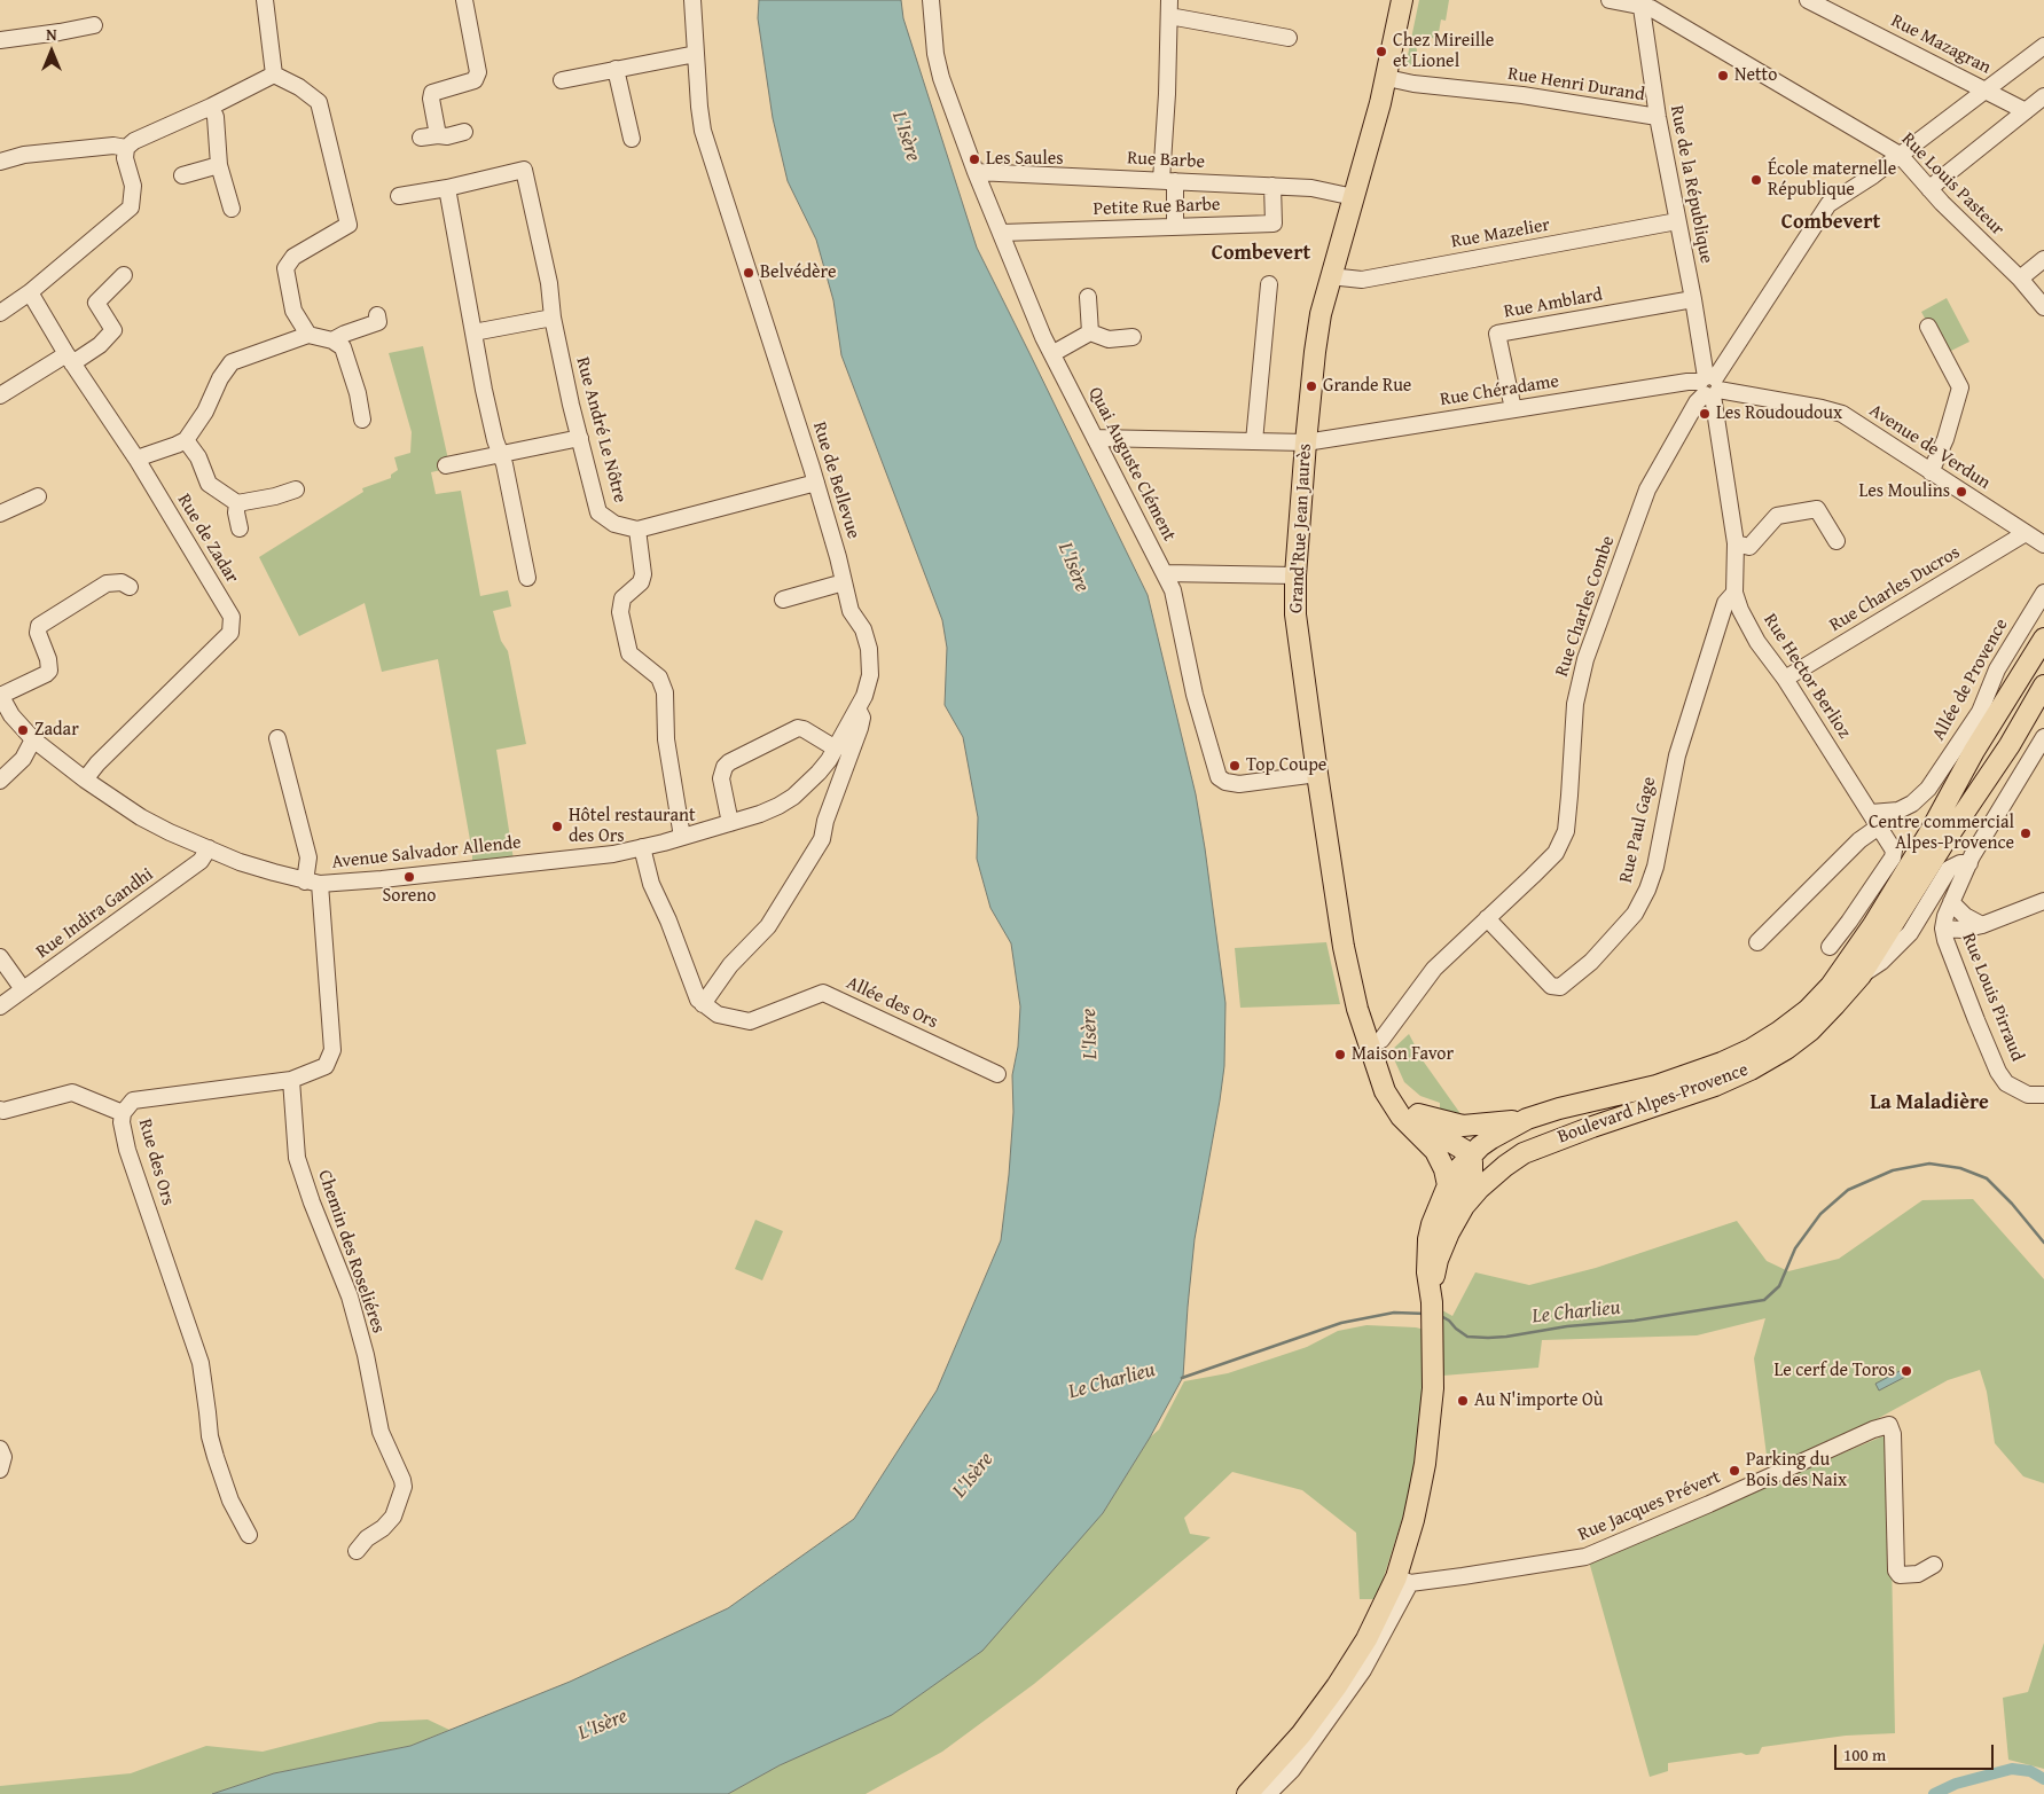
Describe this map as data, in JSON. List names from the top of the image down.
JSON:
{
  "streets": {
    "main road": ["Grand'Rue Jean Jaurès", "Boulevard Alpes-Provence"],
    "street": [
      "Rue Mazagran",
      "Rue Henri Durand",
      "Rue Barbe",
      "Rue de la République",
      "Rue Louis Pasteur",
      "Petite Rue Barbe",
      "Rue Mazelier",
      "Rue Amblard",
      "Rue Chéradame",
      "Rue André Le Nôtre",
      "Avenue de Verdun",
      "Quai Auguste Clément",
      "Rue de Bellevue",
      "Rue de Zadar",
      "Rue Charles Ducros",
      "Rue Charles Combe",
      "Rue Hector Berlioz",
      "Allée de Provence",
      "Rue Paul Gage",
      "Avenue Salvador Allende",
      "Rue Indira Gandhi",
      "Rue Louis Pirraud",
      "Allée des Ors",
      "Rue des Ors",
      "Chemin des Roseliéres",
      "Rue Jacques Prévert"
    ]
  },
  "crossings": [
    ["Rue Mazagran", "Rue Charles Combe"],
    ["Rue Henri Durand", "Rue de la République"],
    ["Rue Henri Durand", "Grand'Rue Jean Jaurès"],
    ["Rue Barbe", "Petite Rue Barbe"],
    ["Rue Barbe", "Quai Auguste Clément"],
    ["Rue Barbe", "Grand'Rue Jean Jaurès"],
    ["Rue de la République", "Rue Louis Pasteur"],
    ["Rue de la République", "Rue Mazelier"],
    ["Rue de la République", "Rue Amblard"],
    ["Rue de la République", "Rue Chéradame"],
    ["Rue de la République", "Avenue de Verdun"],
    ["Rue de la République", "Rue Charles Combe"],
    ["Rue de la République", "Rue Hector Berlioz"],
    ["Rue Louis Pasteur", "Rue Charles Combe"],
    ["Petite Rue Barbe", "Quai Auguste Clément"],
    ["Rue Mazelier", "Grand'Rue Jean Jaurès"],
    ["Rue Amblard", "Rue Chéradame"],
    ["Rue Chéradame", "Avenue de Verdun"],
    ["Rue Chéradame", "Quai Auguste Clément"],
    ["Rue Chéradame", "Grand'Rue Jean Jaurès"],
    ["Rue Chéradame", "Rue Charles Combe"],
    ["Rue Chéradame", "Rue Hector Berlioz"],
    ["Avenue de Verdun", "Rue Charles Ducros"],
    ["Avenue de Verdun", "Rue Charles Combe"],
    ["Avenue de Verdun", "Rue Hector Berlioz"],
    ["Quai Auguste Clément", "Grand'Rue Jean Jaurès"],
    ["Rue de Bellevue", "Avenue Salvador Allende"],
    ["Grand'Rue Jean Jaurès", "Rue Charles Combe"],
    ["Rue de Zadar", "Avenue Salvador Allende"],
    ["Rue Charles Ducros", "Rue Hector Berlioz"],
    ["Rue Charles Combe", "Rue Hector Berlioz"],
    ["Rue Charles Combe", "Rue Paul Gage"],
    ["Rue Hector Berlioz", "Allée de Provence"],
    ["Rue Hector Berlioz", "Rue Paul Gage"],
    ["Avenue Salvador Allende", "Rue Indira Gandhi"],
    ["Avenue Salvador Allende", "Rue des Ors"],
    ["Rue des Ors", "Chemin des Roseliéres"]
  ],
  "districts": ["Combevert", "Combevert", "La Maladière"],
  "water": ["L'Isère", "Le Charlieu"],
  "places": [
    "Chez Mireille et Lionel",
    "Netto",
    "Les Saules",
    "École maternelle République",
    "Belvédère",
    "Grande Rue",
    "Les Roudoudoux",
    "Les Moulins",
    "Zadar",
    "Top Coupe",
    "Hôtel restaurant des Ors",
    "Centre commercial Alpes-Provence",
    "Soreno",
    "Maison Favor",
    "Le cerf de Toros",
    "Au N'importe Où",
    "Parking du Bois des Naix"
  ],
  "scale_bar": "100 m",
  "north": "top"
}
